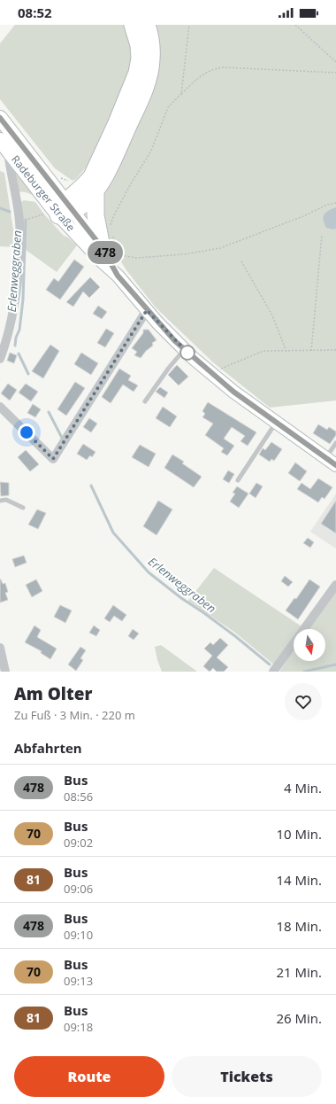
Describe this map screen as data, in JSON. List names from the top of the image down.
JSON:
{
  "streets": {
    "main road": ["Radeburger Straße"]
  },
  "water": ["Erlenweggraben"],
  "lines": ["bus line 478"],
  "north": "bottom",
  "page": {
    "status": "08:52",
    "on_map": "478",
    "heading": [
      ["Am Olter", "Zu Fuß · 3 Min. · 220 m"],
      "Abfahrten"
    ],
    "list": [
      {
        "mark": "478",
        "name": "Bus",
        "note": "08:56",
        "value": "4 Min."
      },
      {
        "mark": "70",
        "name": "Bus",
        "note": "09:02",
        "value": "10 Min."
      },
      {
        "mark": "81",
        "name": "Bus",
        "note": "09:06",
        "value": "14 Min."
      },
      {
        "mark": "478",
        "name": "Bus",
        "note": "09:10",
        "value": "18 Min."
      },
      {
        "mark": "70",
        "name": "Bus",
        "note": "09:13",
        "value": "21 Min."
      },
      {
        "mark": "81",
        "name": "Bus",
        "note": "09:18",
        "value": "26 Min."
      }
    ],
    "buttons": ["Route", "Tickets"]
  }
}
